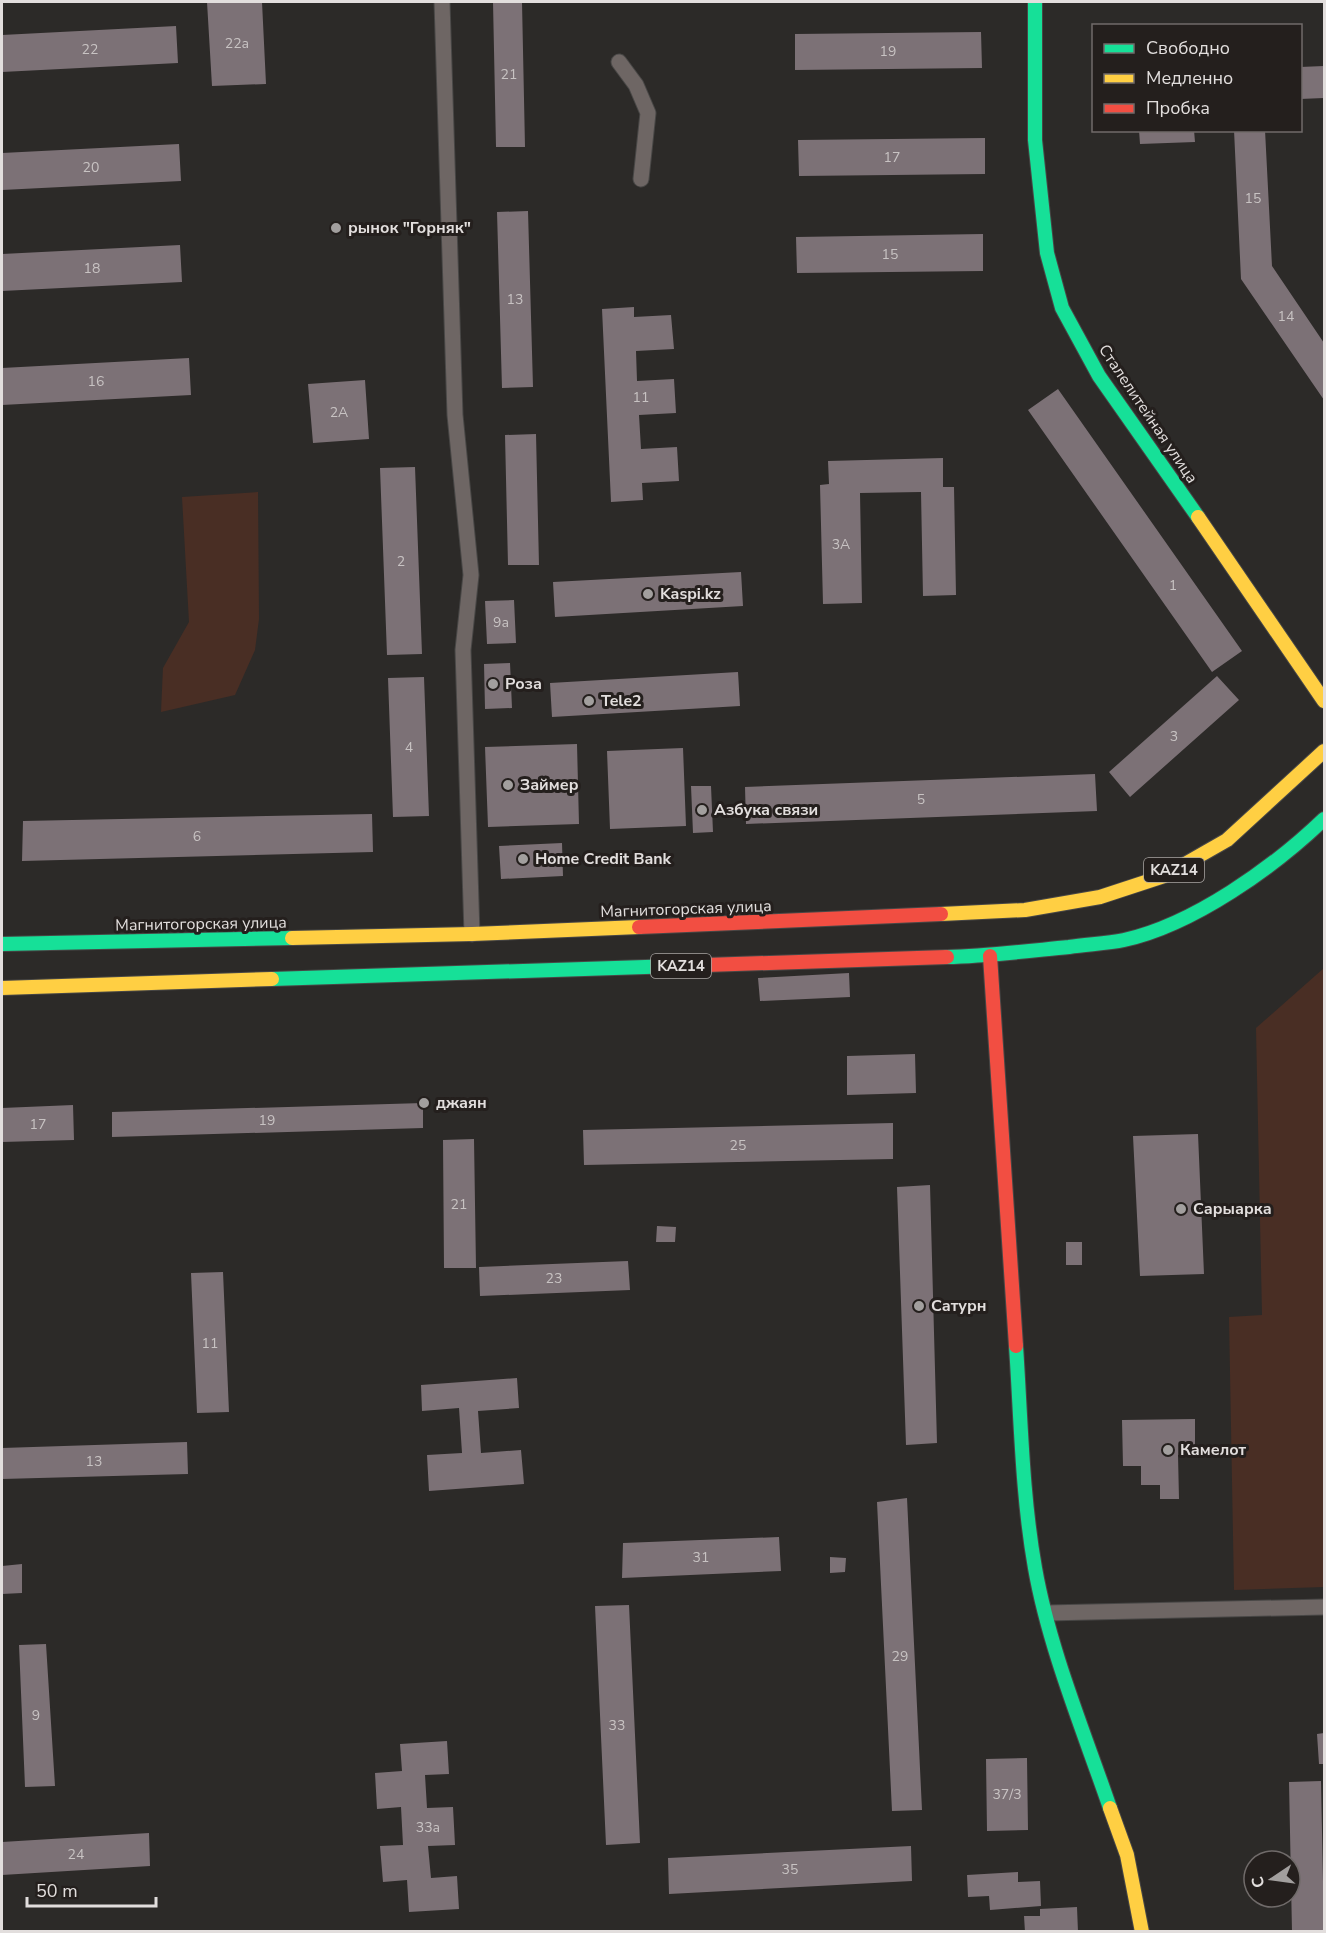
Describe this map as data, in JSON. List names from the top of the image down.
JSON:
{
  "streets": {
    "main road": ["Сталелитейная улица", "KAZ14", "Магнитогорская улица"]
  },
  "places": [
    "рынок \"Горняк\"",
    "Kaspi.kz",
    "Роза",
    "Tele2",
    "Займер",
    "Азбука связи",
    "Home Credit Bank",
    "джаян",
    "Сарыарка",
    "Сатурн",
    "Камелот"
  ],
  "house_numbers": [
    "22а",
    "22",
    "19",
    "21",
    "17",
    "20",
    "15",
    "15",
    "18",
    "13",
    "14",
    "16",
    "11",
    "2А",
    "3А",
    "2",
    "1",
    "9а",
    "3",
    "4",
    "5",
    "6",
    "19",
    "17",
    "25",
    "21",
    "23",
    "11",
    "13",
    "31",
    "29",
    "9",
    "33",
    "37/3",
    "33а",
    "24",
    "35"
  ],
  "legend": ["Свободно", "Медленно", "Пробка"],
  "scale_bar": "50 m",
  "north": "left"
}
